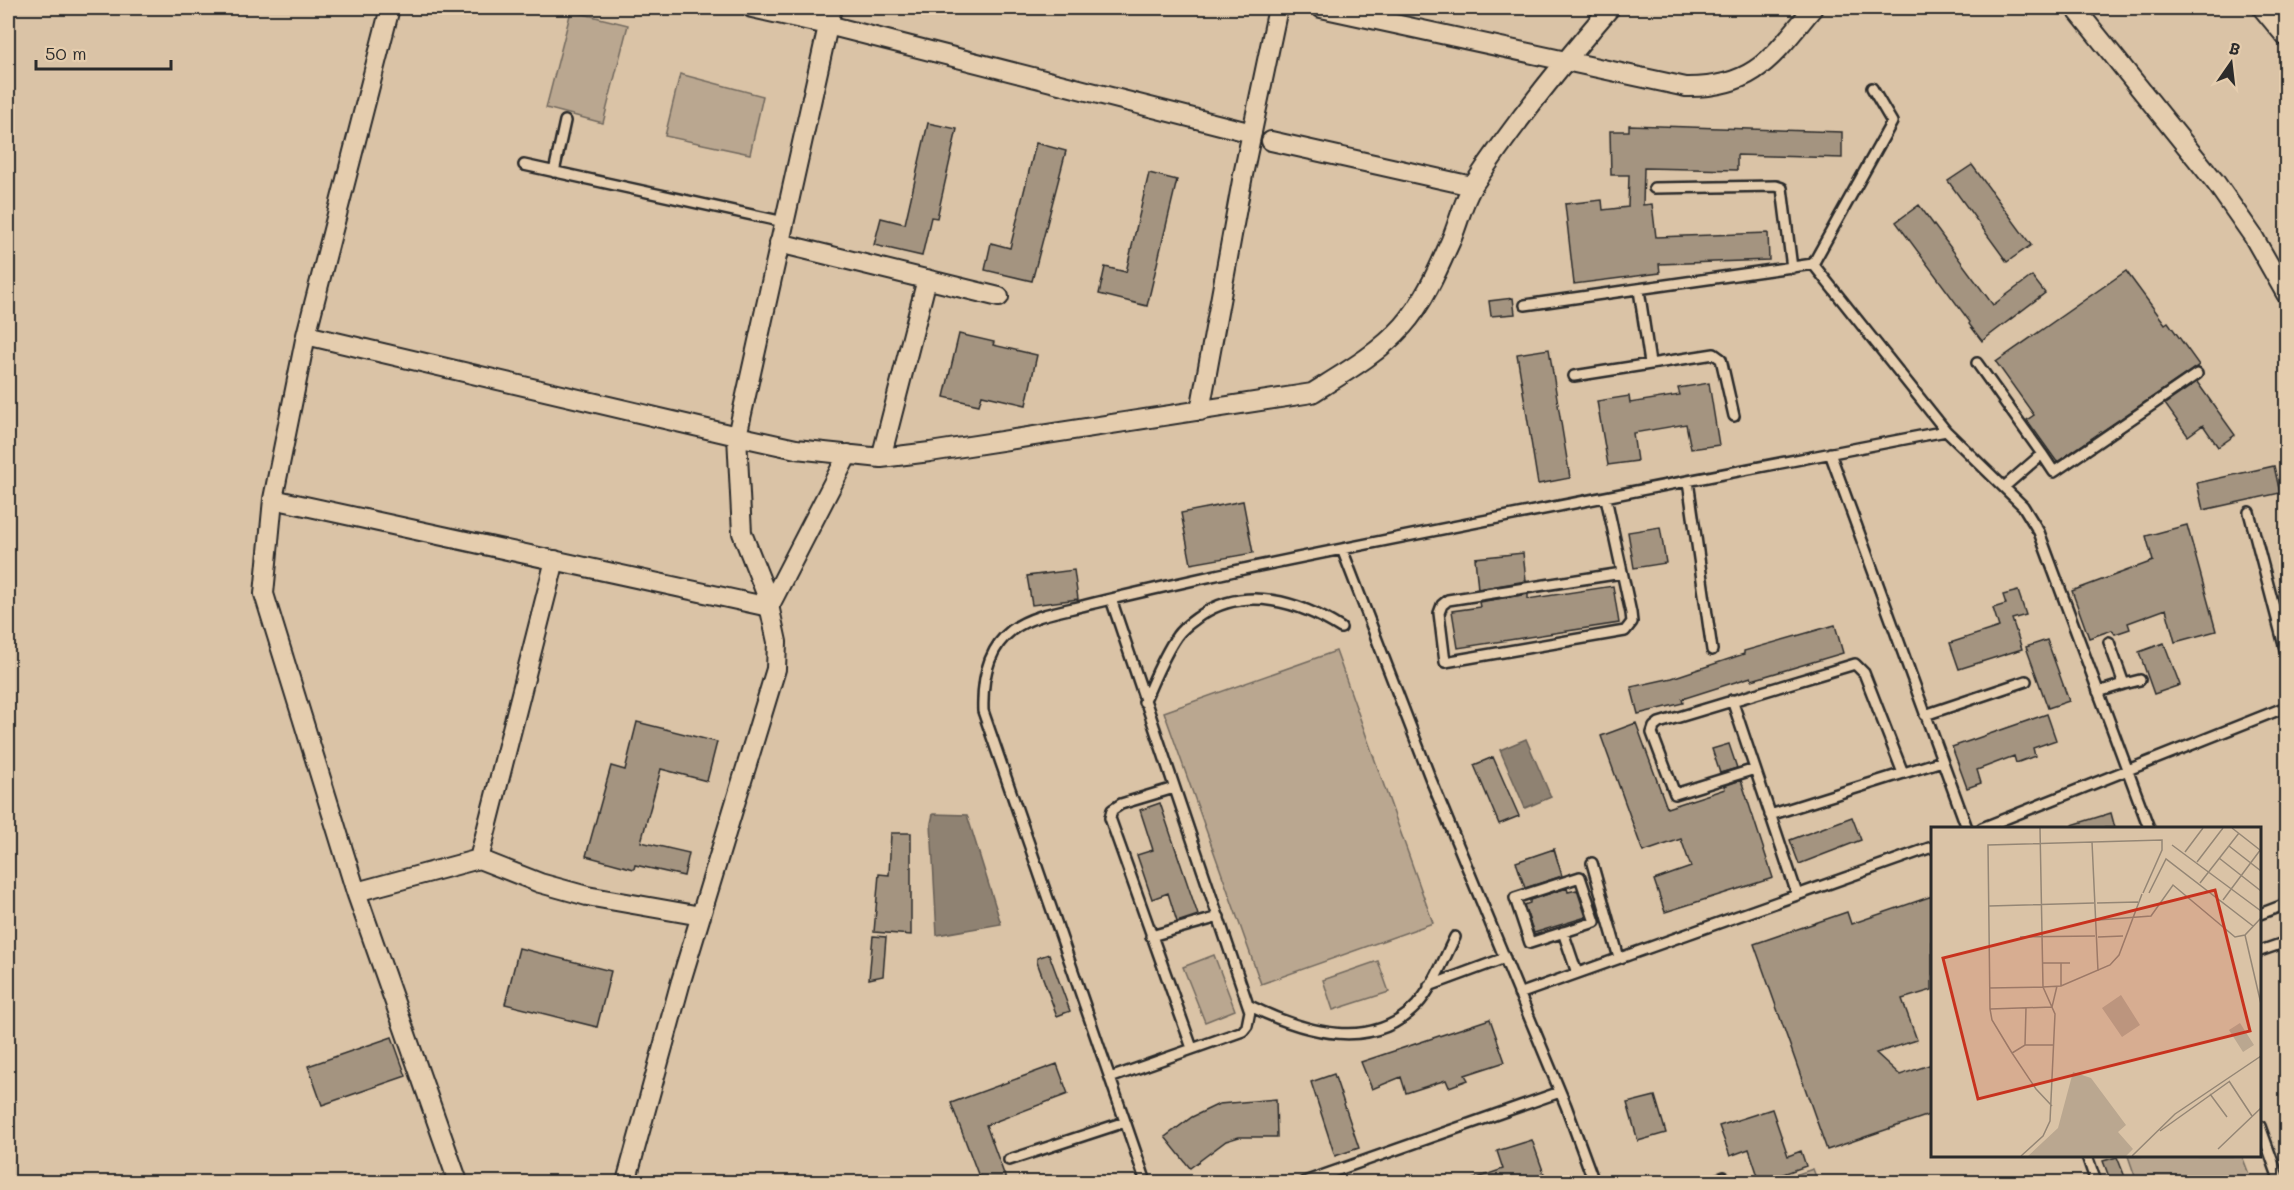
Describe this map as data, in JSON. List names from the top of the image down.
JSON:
{
  "scale_bar": "50 m",
  "north": "top"
}
